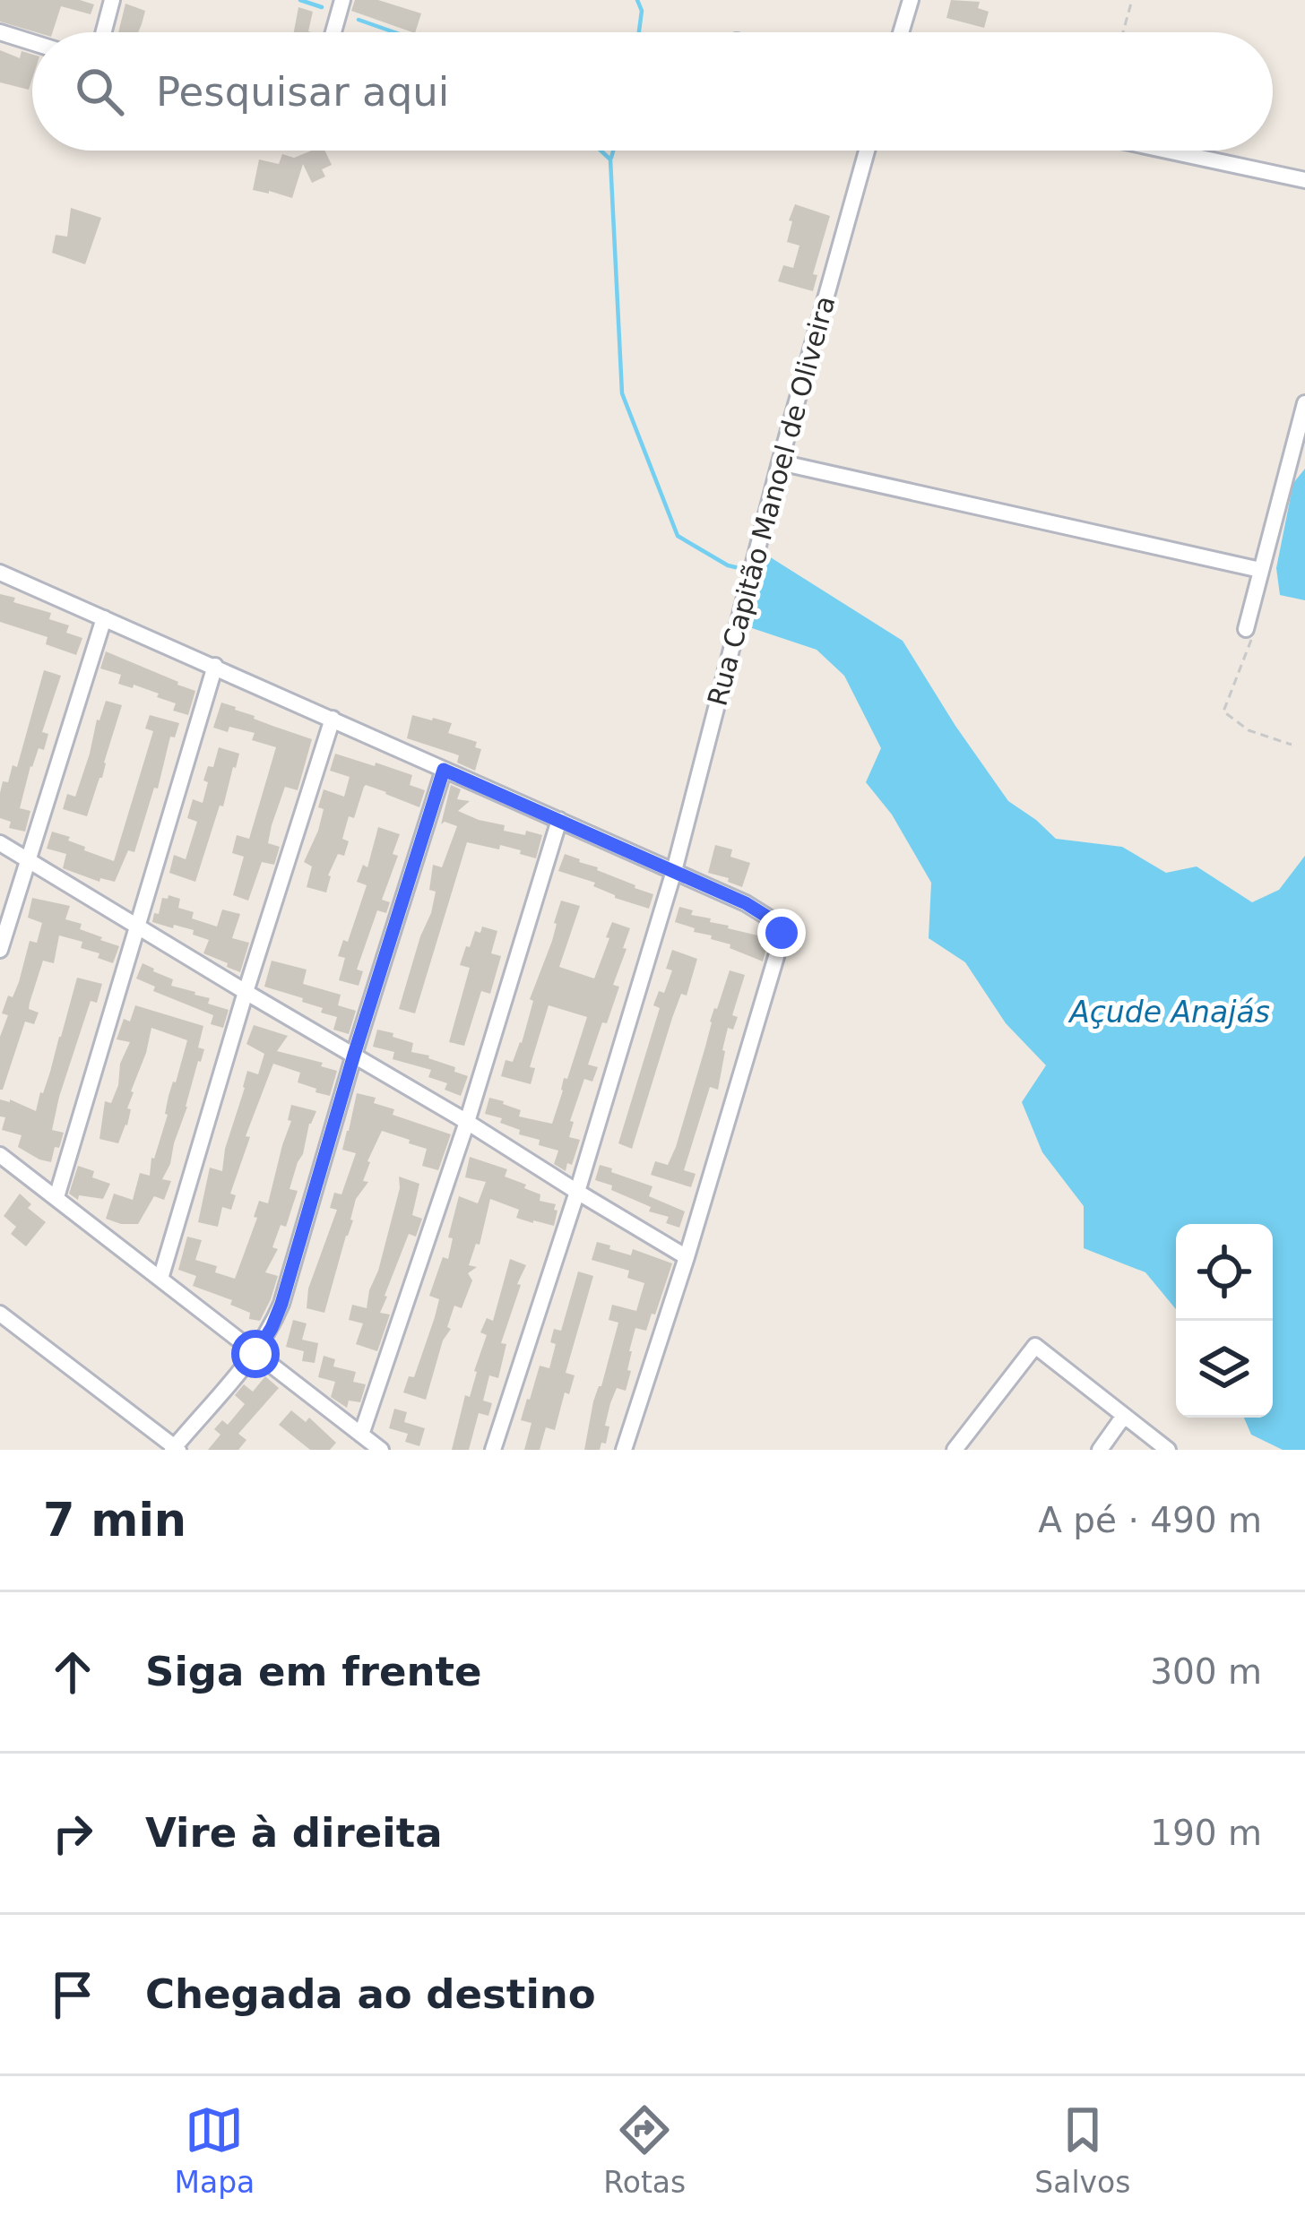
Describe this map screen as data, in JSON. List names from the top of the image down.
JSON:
{
  "streets": {
    "street": ["Rua Capitão Manoel de Oliveira"]
  },
  "water": ["Açude Anajás"],
  "page": {
    "search": "Pesquisar aqui",
    "heading": ["7 min", "A pé · 490 m"],
    "list": [
      ["Siga em frente", "300 m"],
      ["Vire à direita", "190 m"],
      "Chegada ao destino"
    ],
    "nav": ["Mapa", "Rotas", "Salvos"]
  }
}
